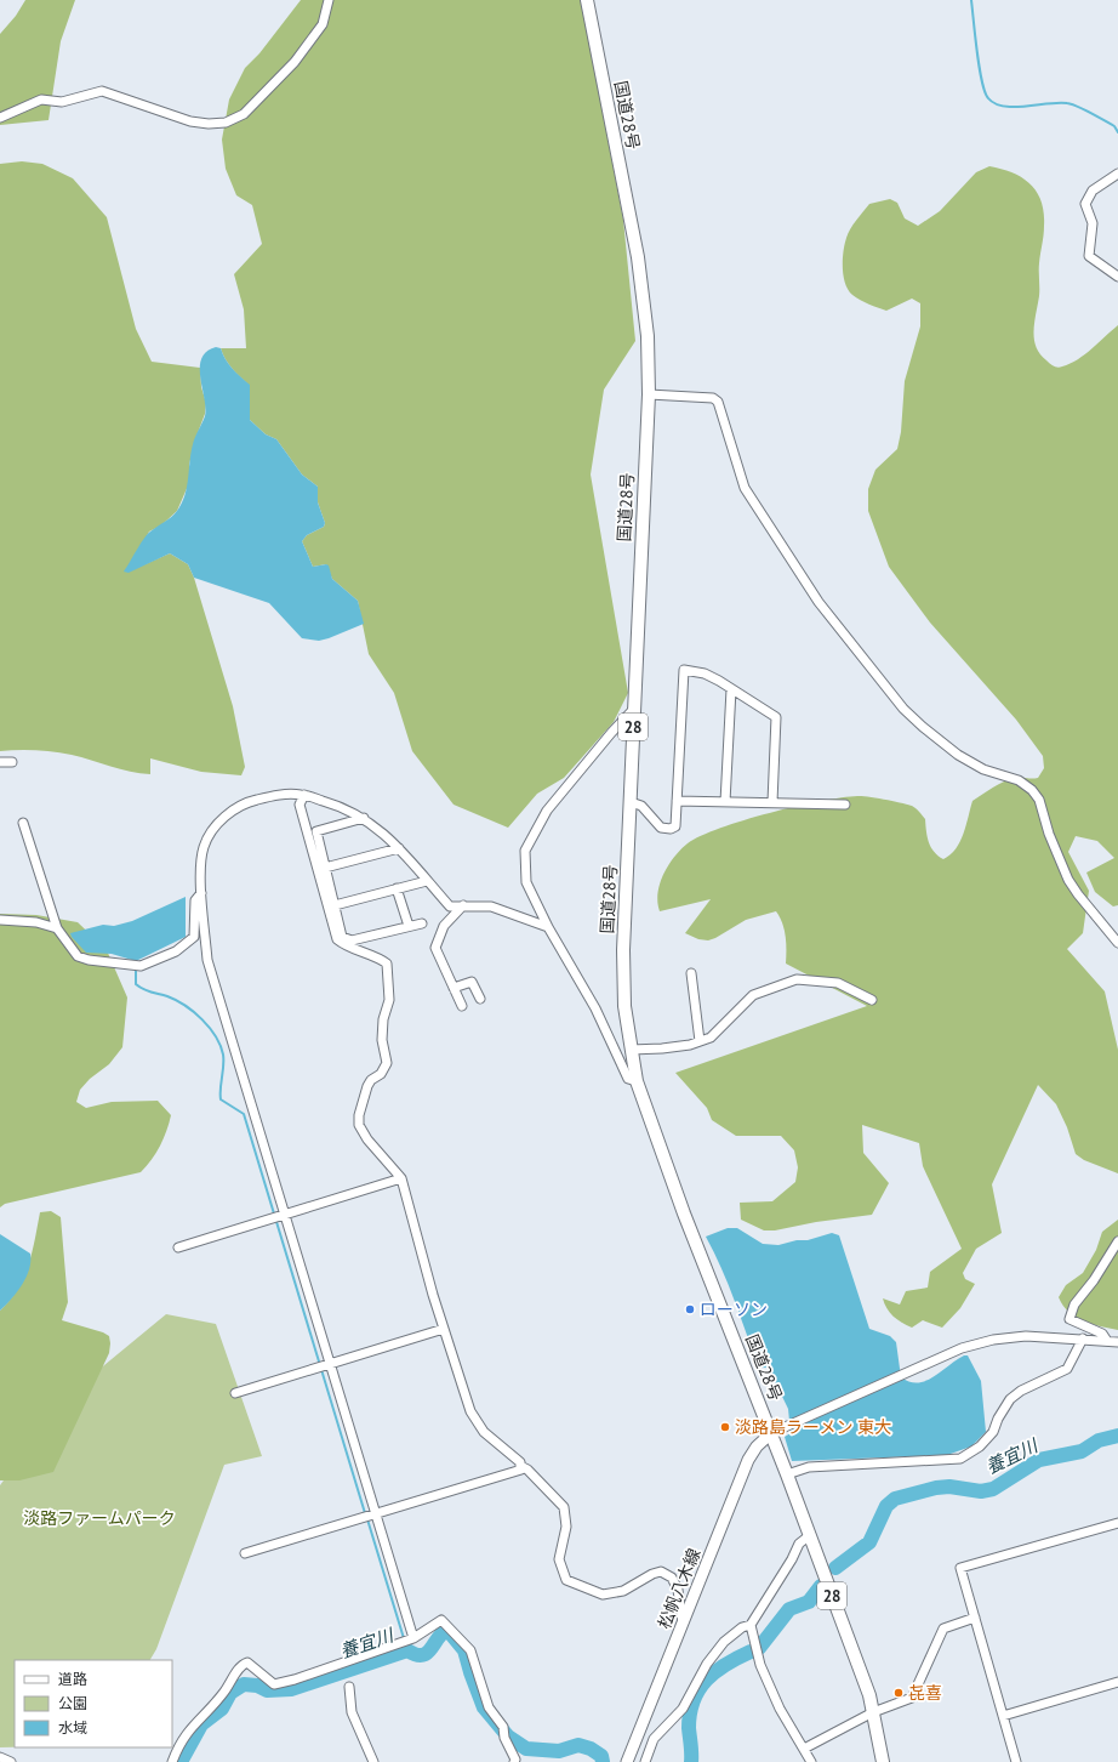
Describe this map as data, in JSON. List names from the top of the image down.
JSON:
{
  "streets": {
    "highway": ["国道28号", "28"],
    "main road": ["松帆八木線"]
  },
  "crossings": [
    ["国道28号", "松帆八木線"]
  ],
  "water": ["養宜川"],
  "parks": ["淡路ファームパーク"],
  "places": ["ローソン", "淡路島ラーメン 東大", "㐂喜"],
  "legend": ["道路", "公園", "水域"]
}
